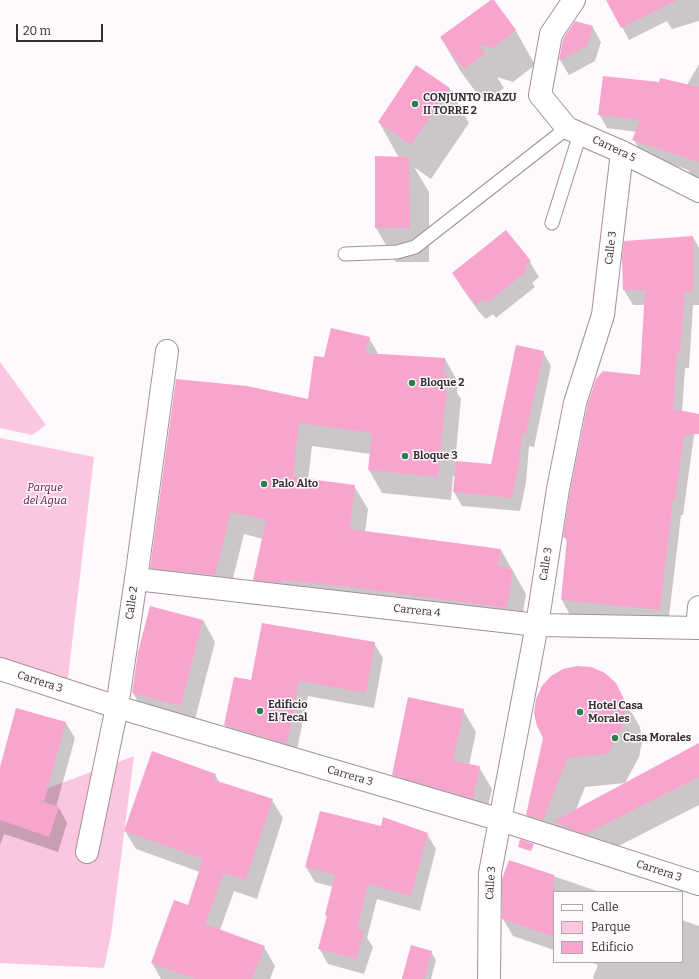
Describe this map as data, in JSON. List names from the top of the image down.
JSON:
{
  "streets": {
    "street": [
      "Carrera 5",
      "Calle 3",
      "Calle 2",
      "Carrera 4",
      "Carrera 3"
    ]
  },
  "crossings": [
    ["Carrera 5", "Calle 3"],
    ["Calle 3", "Carrera 4"],
    ["Calle 3", "Carrera 3"],
    ["Calle 2", "Carrera 4"],
    ["Calle 2", "Carrera 3"]
  ],
  "parks": ["Parque del Agua"],
  "places": [
    "CONJUNTO IRAZU II TORRE 2",
    "Bloque 2",
    "Bloque 3",
    "Palo Alto",
    "Edificio El Tecal",
    "Hotel Casa Morales",
    "Casa Morales"
  ],
  "legend": ["Calle", "Parque", "Edificio"],
  "scale_bar": "20 m"
}
